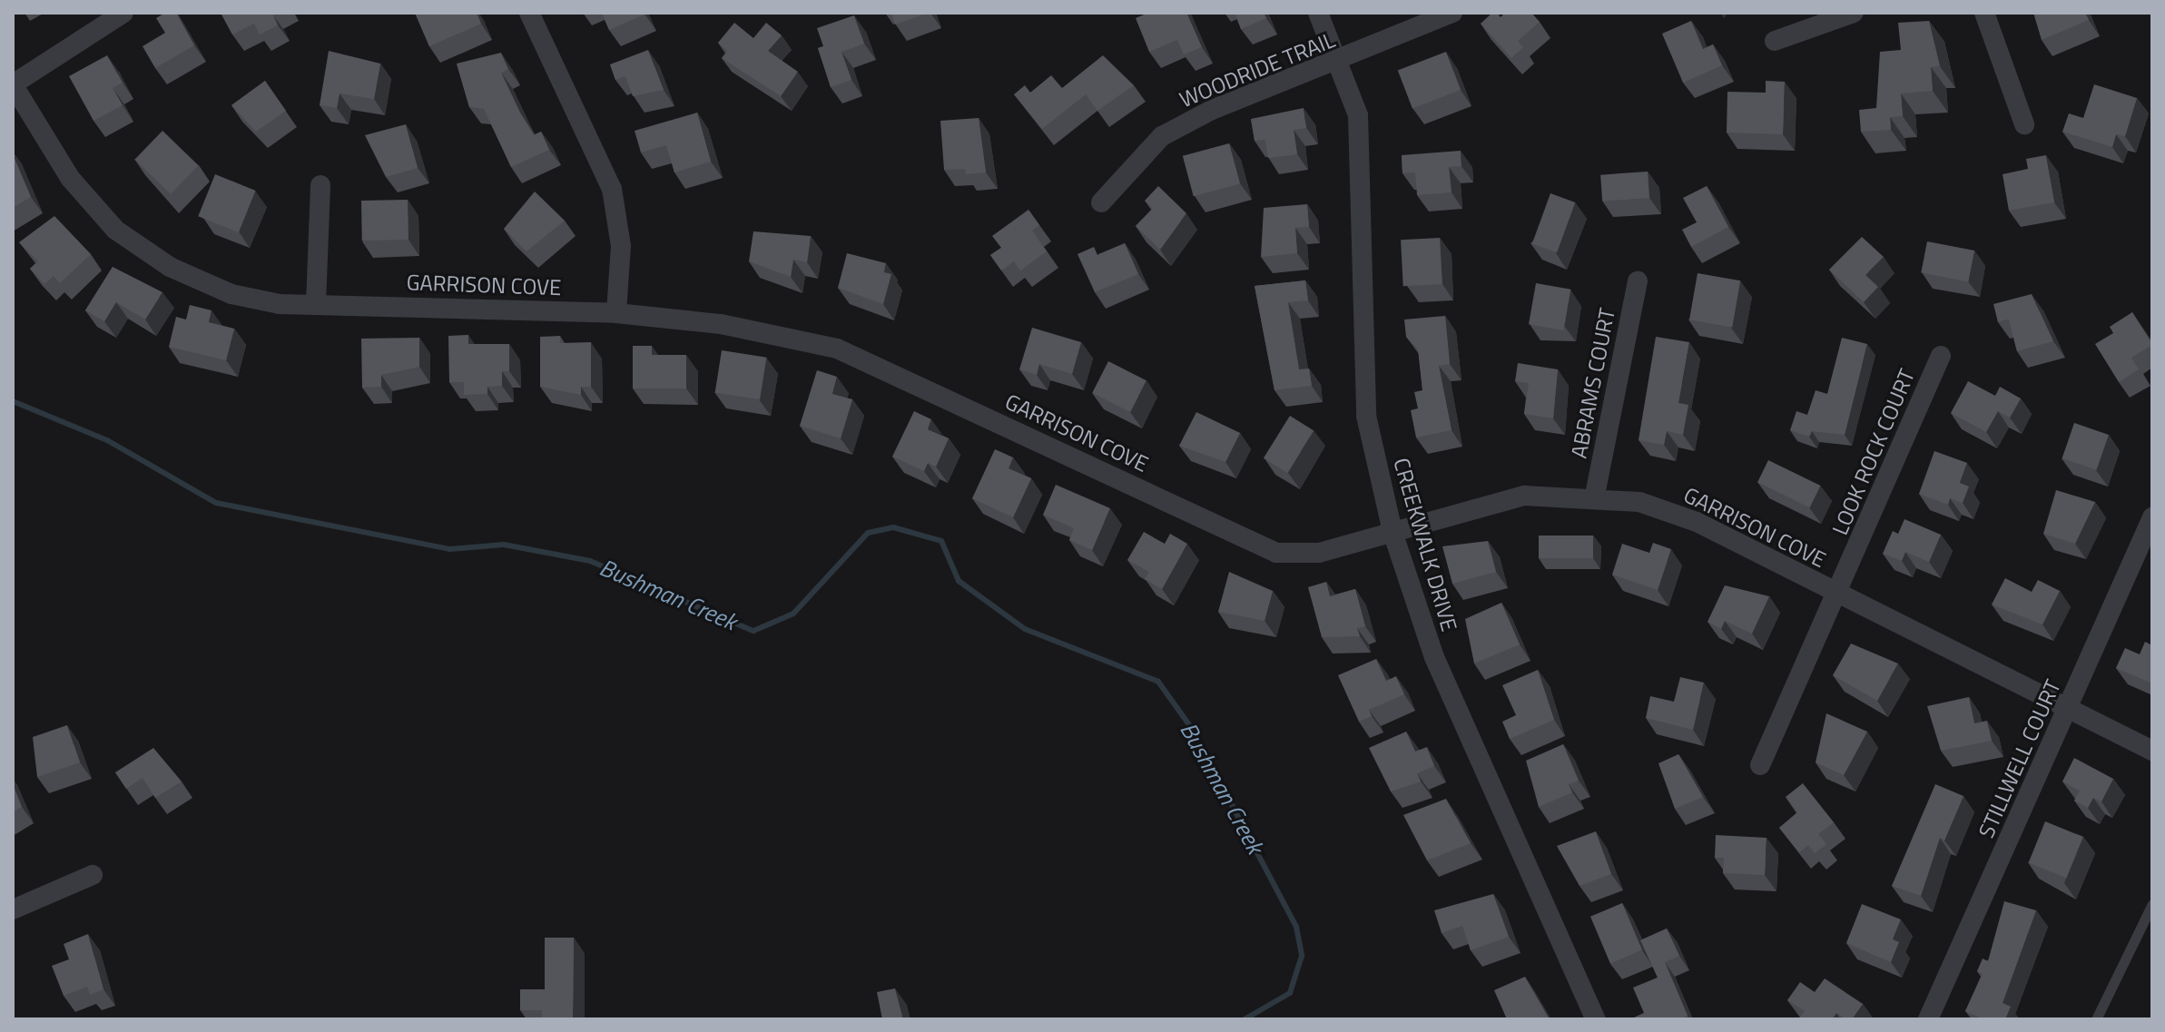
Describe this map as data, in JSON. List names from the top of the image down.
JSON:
{
  "streets": {
    "street": [
      "WOODRIDE TRAIL",
      "GARRISON COVE",
      "ABRAMS COURT",
      "LOOK ROCK COURT",
      "CREEKWALK DRIVE",
      "STILLWELL COURT"
    ]
  },
  "crossings": [
    ["WOODRIDE TRAIL", "CREEKWALK DRIVE"],
    ["GARRISON COVE", "ABRAMS COURT"],
    ["GARRISON COVE", "LOOK ROCK COURT"],
    ["GARRISON COVE", "CREEKWALK DRIVE"],
    ["GARRISON COVE", "STILLWELL COURT"]
  ],
  "water": ["Bushman Creek"]
}
